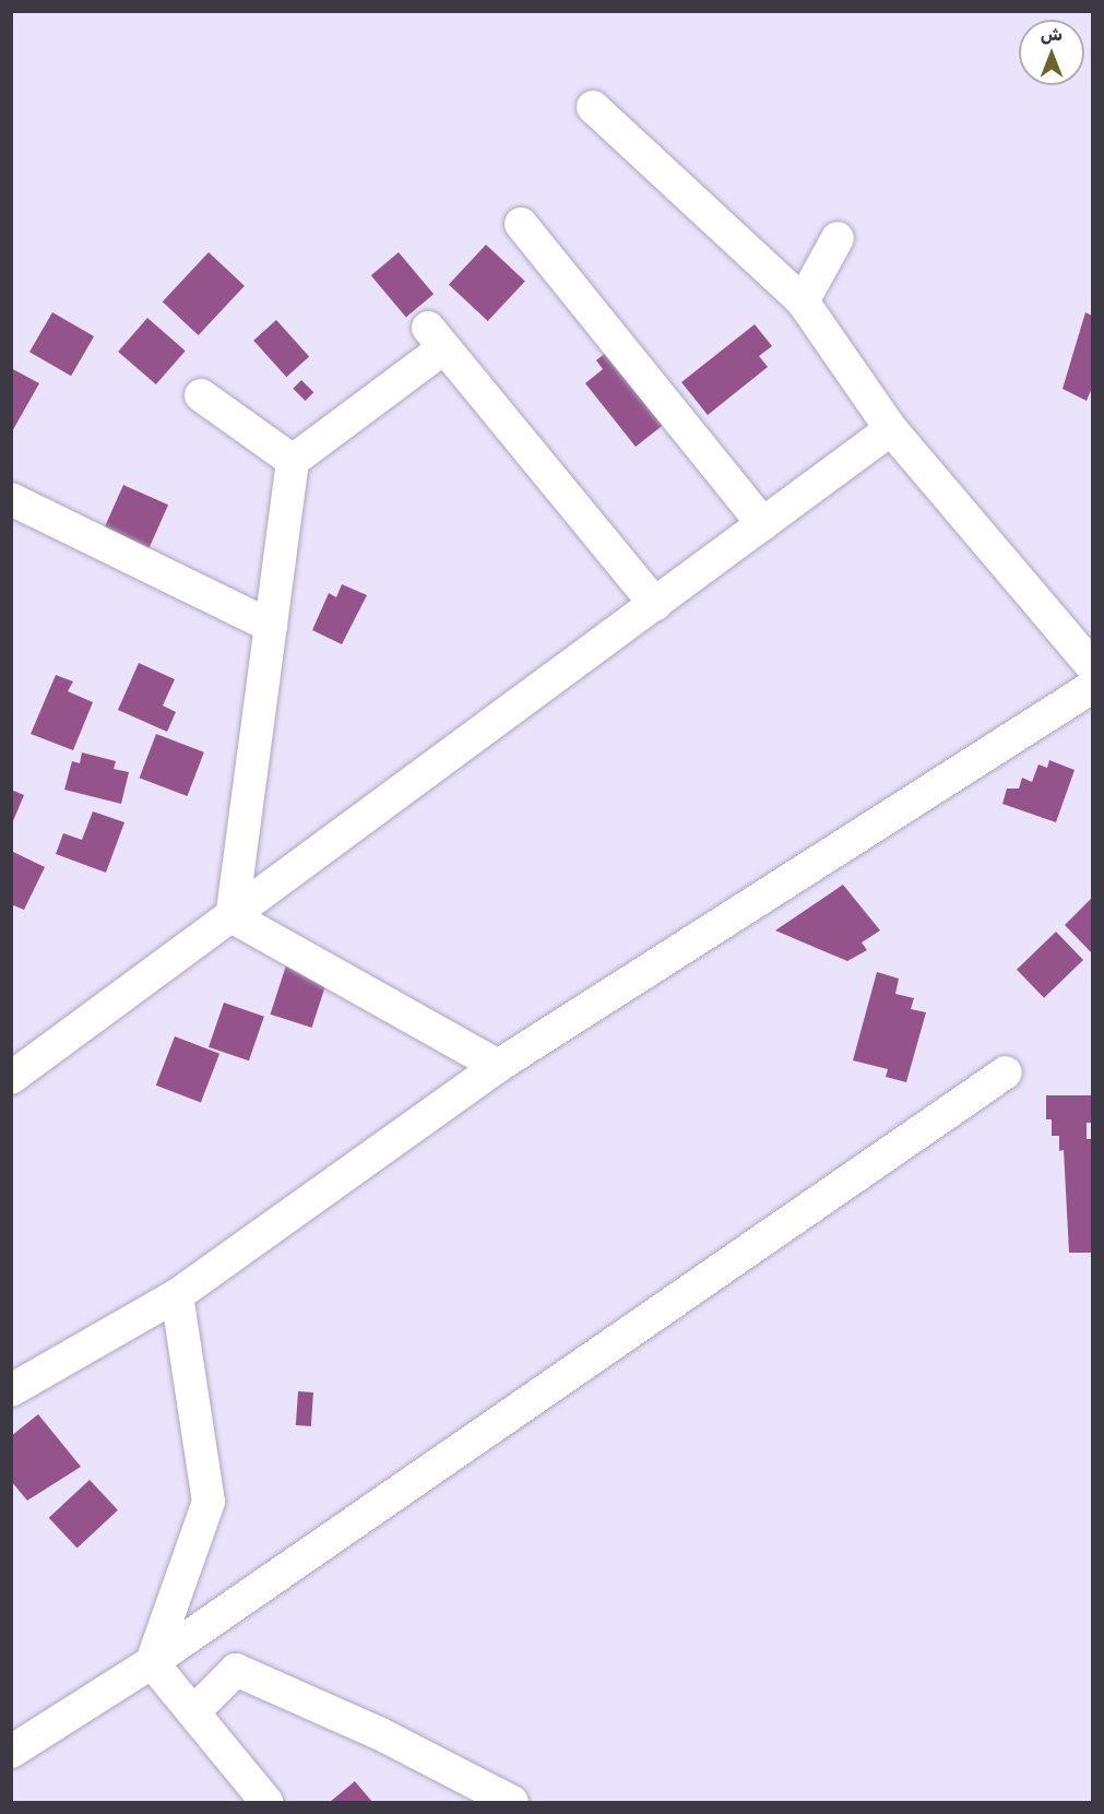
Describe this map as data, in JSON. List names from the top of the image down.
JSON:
{
  "north": "top"
}
